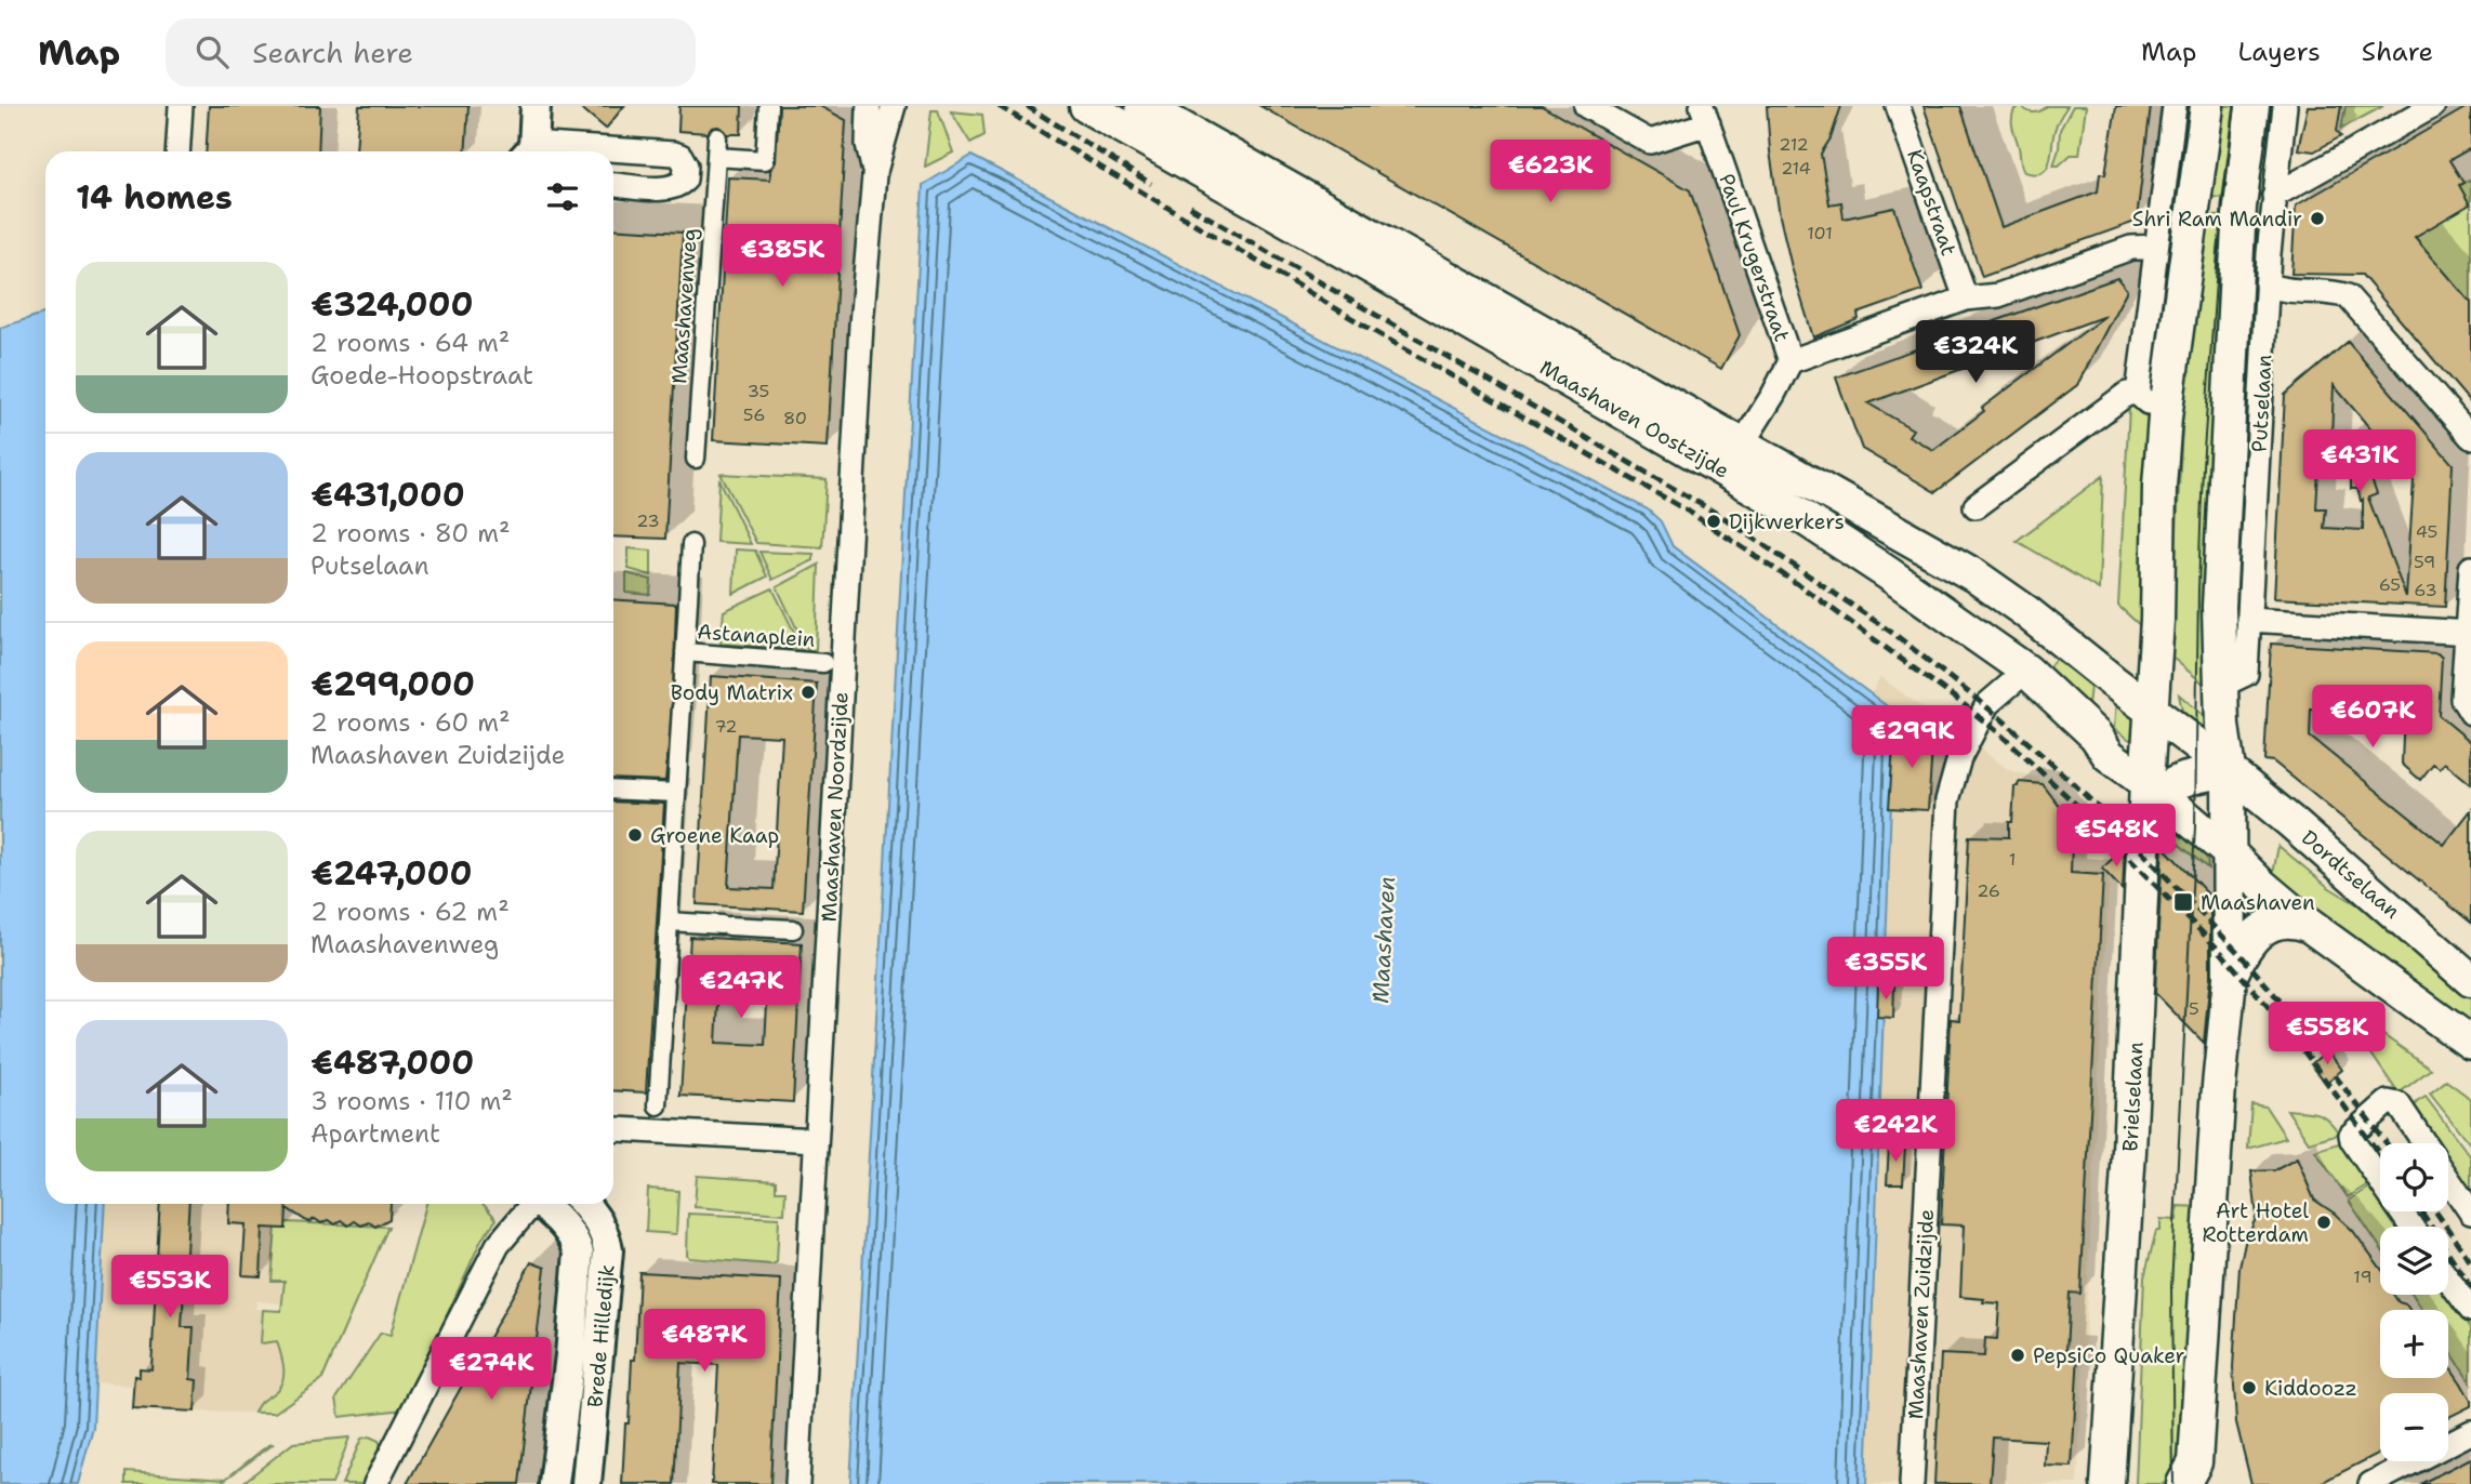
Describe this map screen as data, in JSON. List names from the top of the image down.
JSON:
{
  "streets": {
    "main road": [
      "Putselaan",
      "Maashaven Oostzijde",
      "Dordtselaan",
      "Brielselaan"
    ],
    "street": [
      "Kaapstraat",
      "Paul Krugerstraat",
      "Maashavenweg",
      "Astanaplein",
      "Maashaven Noordzijde",
      "Maashaven Zuidzijde",
      "Brede Hilledijk"
    ]
  },
  "crossings": [
    ["Paul Krugerstraat", "Maashaven Oostzijde"],
    ["Putselaan", "Dordtselaan"],
    ["Maashaven Oostzijde", "Brielselaan"],
    ["Maashaven Oostzijde", "Maashaven Zuidzijde"]
  ],
  "water": ["Maashaven"],
  "places": {
    "other": [
      "Shri Ram Mandir",
      "Dijkwerkers",
      "Body Matrix",
      "Groene Kaap",
      "Art Hotel Rotterdam",
      "PepsiCo Quaker",
      "Kiddoozz"
    ],
    "transit": ["Maashaven"]
  },
  "house_numbers": [
    "212",
    "214",
    "101",
    "35",
    "56",
    "80",
    "23",
    "45",
    "59",
    "65",
    "63",
    "72",
    "1",
    "26",
    "5",
    "19"
  ],
  "page": {
    "header": "Map",
    "search": "Search here",
    "nav": ["Map", "Layers", "Share"],
    "price": [
      "€623K",
      "€385K",
      "€324K",
      "€431K",
      "€607K",
      "€299K",
      "€548K",
      "€355K",
      "€247K",
      "€558K",
      "€242K",
      "€553K",
      "€487K",
      "€274K"
    ],
    "heading": "14 homes",
    "list": [
      {
        "name": "€324,000",
        "note": "2 rooms · 64 m² · Goede-Hoopstraat"
      },
      {
        "name": "€431,000",
        "note": "2 rooms · 80 m² · Putselaan"
      },
      {
        "name": "€299,000",
        "note": "2 rooms · 60 m² · Maashaven Zuidzijde"
      },
      {
        "name": "€247,000",
        "note": "2 rooms · 62 m² · Maashavenweg"
      },
      {
        "name": "€487,000",
        "note": "3 rooms · 110 m² · Apartment"
      }
    ],
    "map_buttons": ["+", "−"]
  }
}
